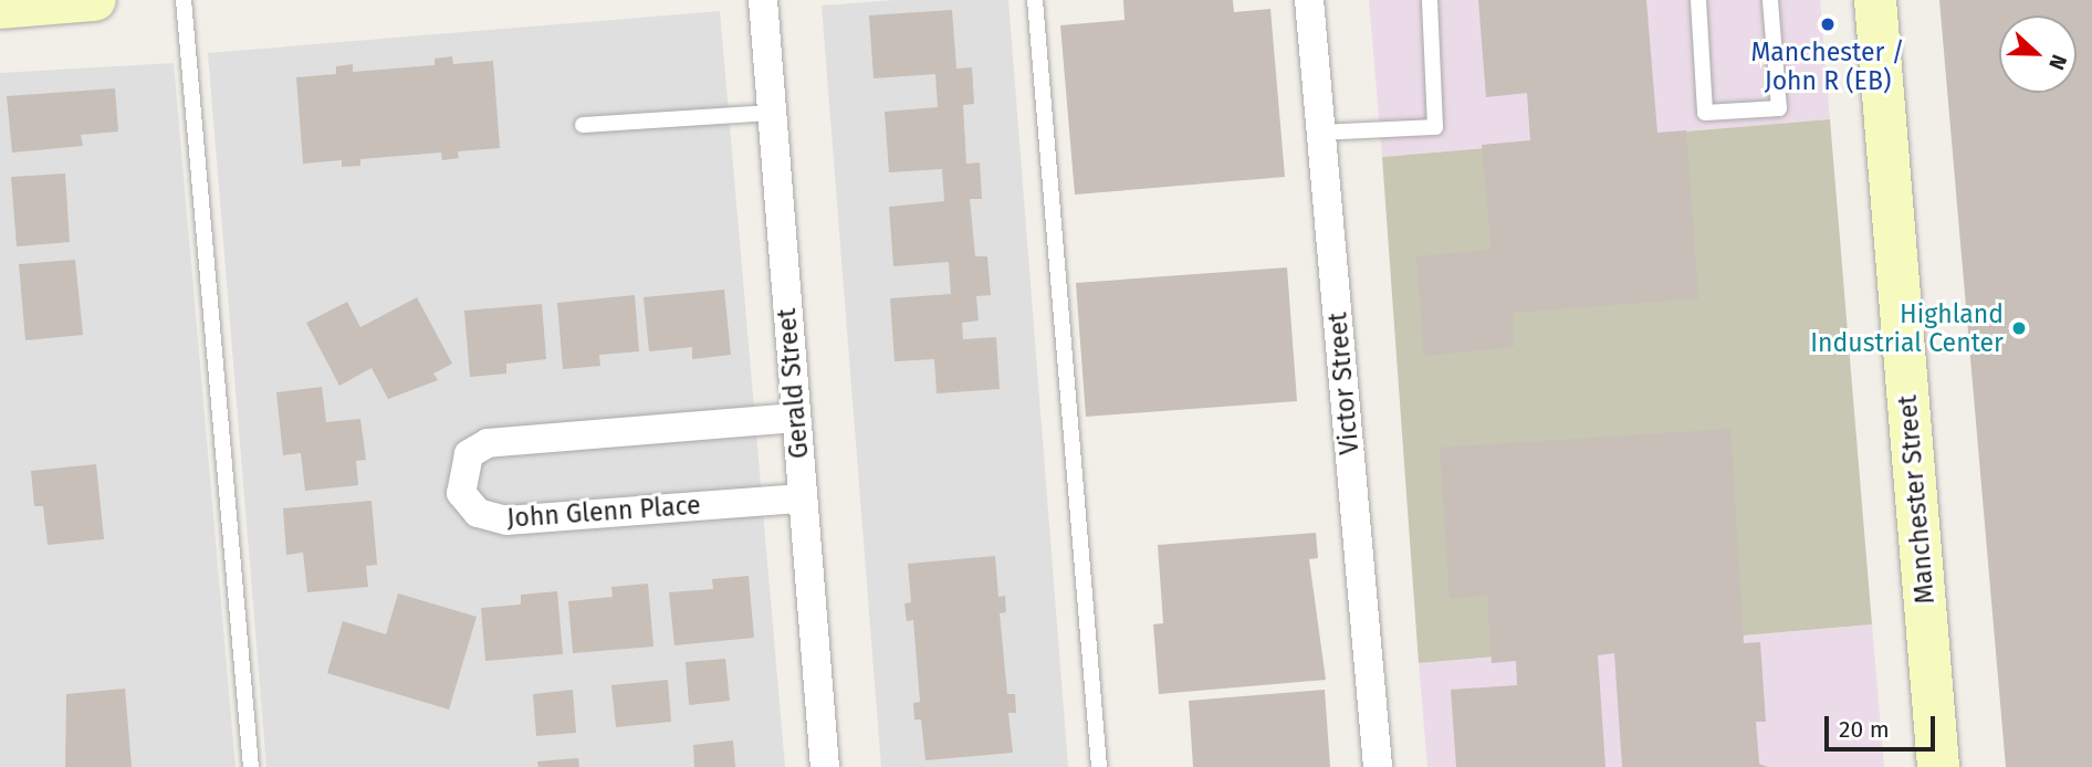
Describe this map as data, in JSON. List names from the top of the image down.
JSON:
{
  "streets": {
    "street": [
      "Gerald Street",
      "Victor Street",
      "Manchester Street",
      "John Glenn Place"
    ]
  },
  "crossings": [
    ["Gerald Street", "John Glenn Place"]
  ],
  "places": ["Manchester / John R (EB)", "Highland Industrial Center"],
  "scale_bar": "20 m",
  "north": "right"
}
